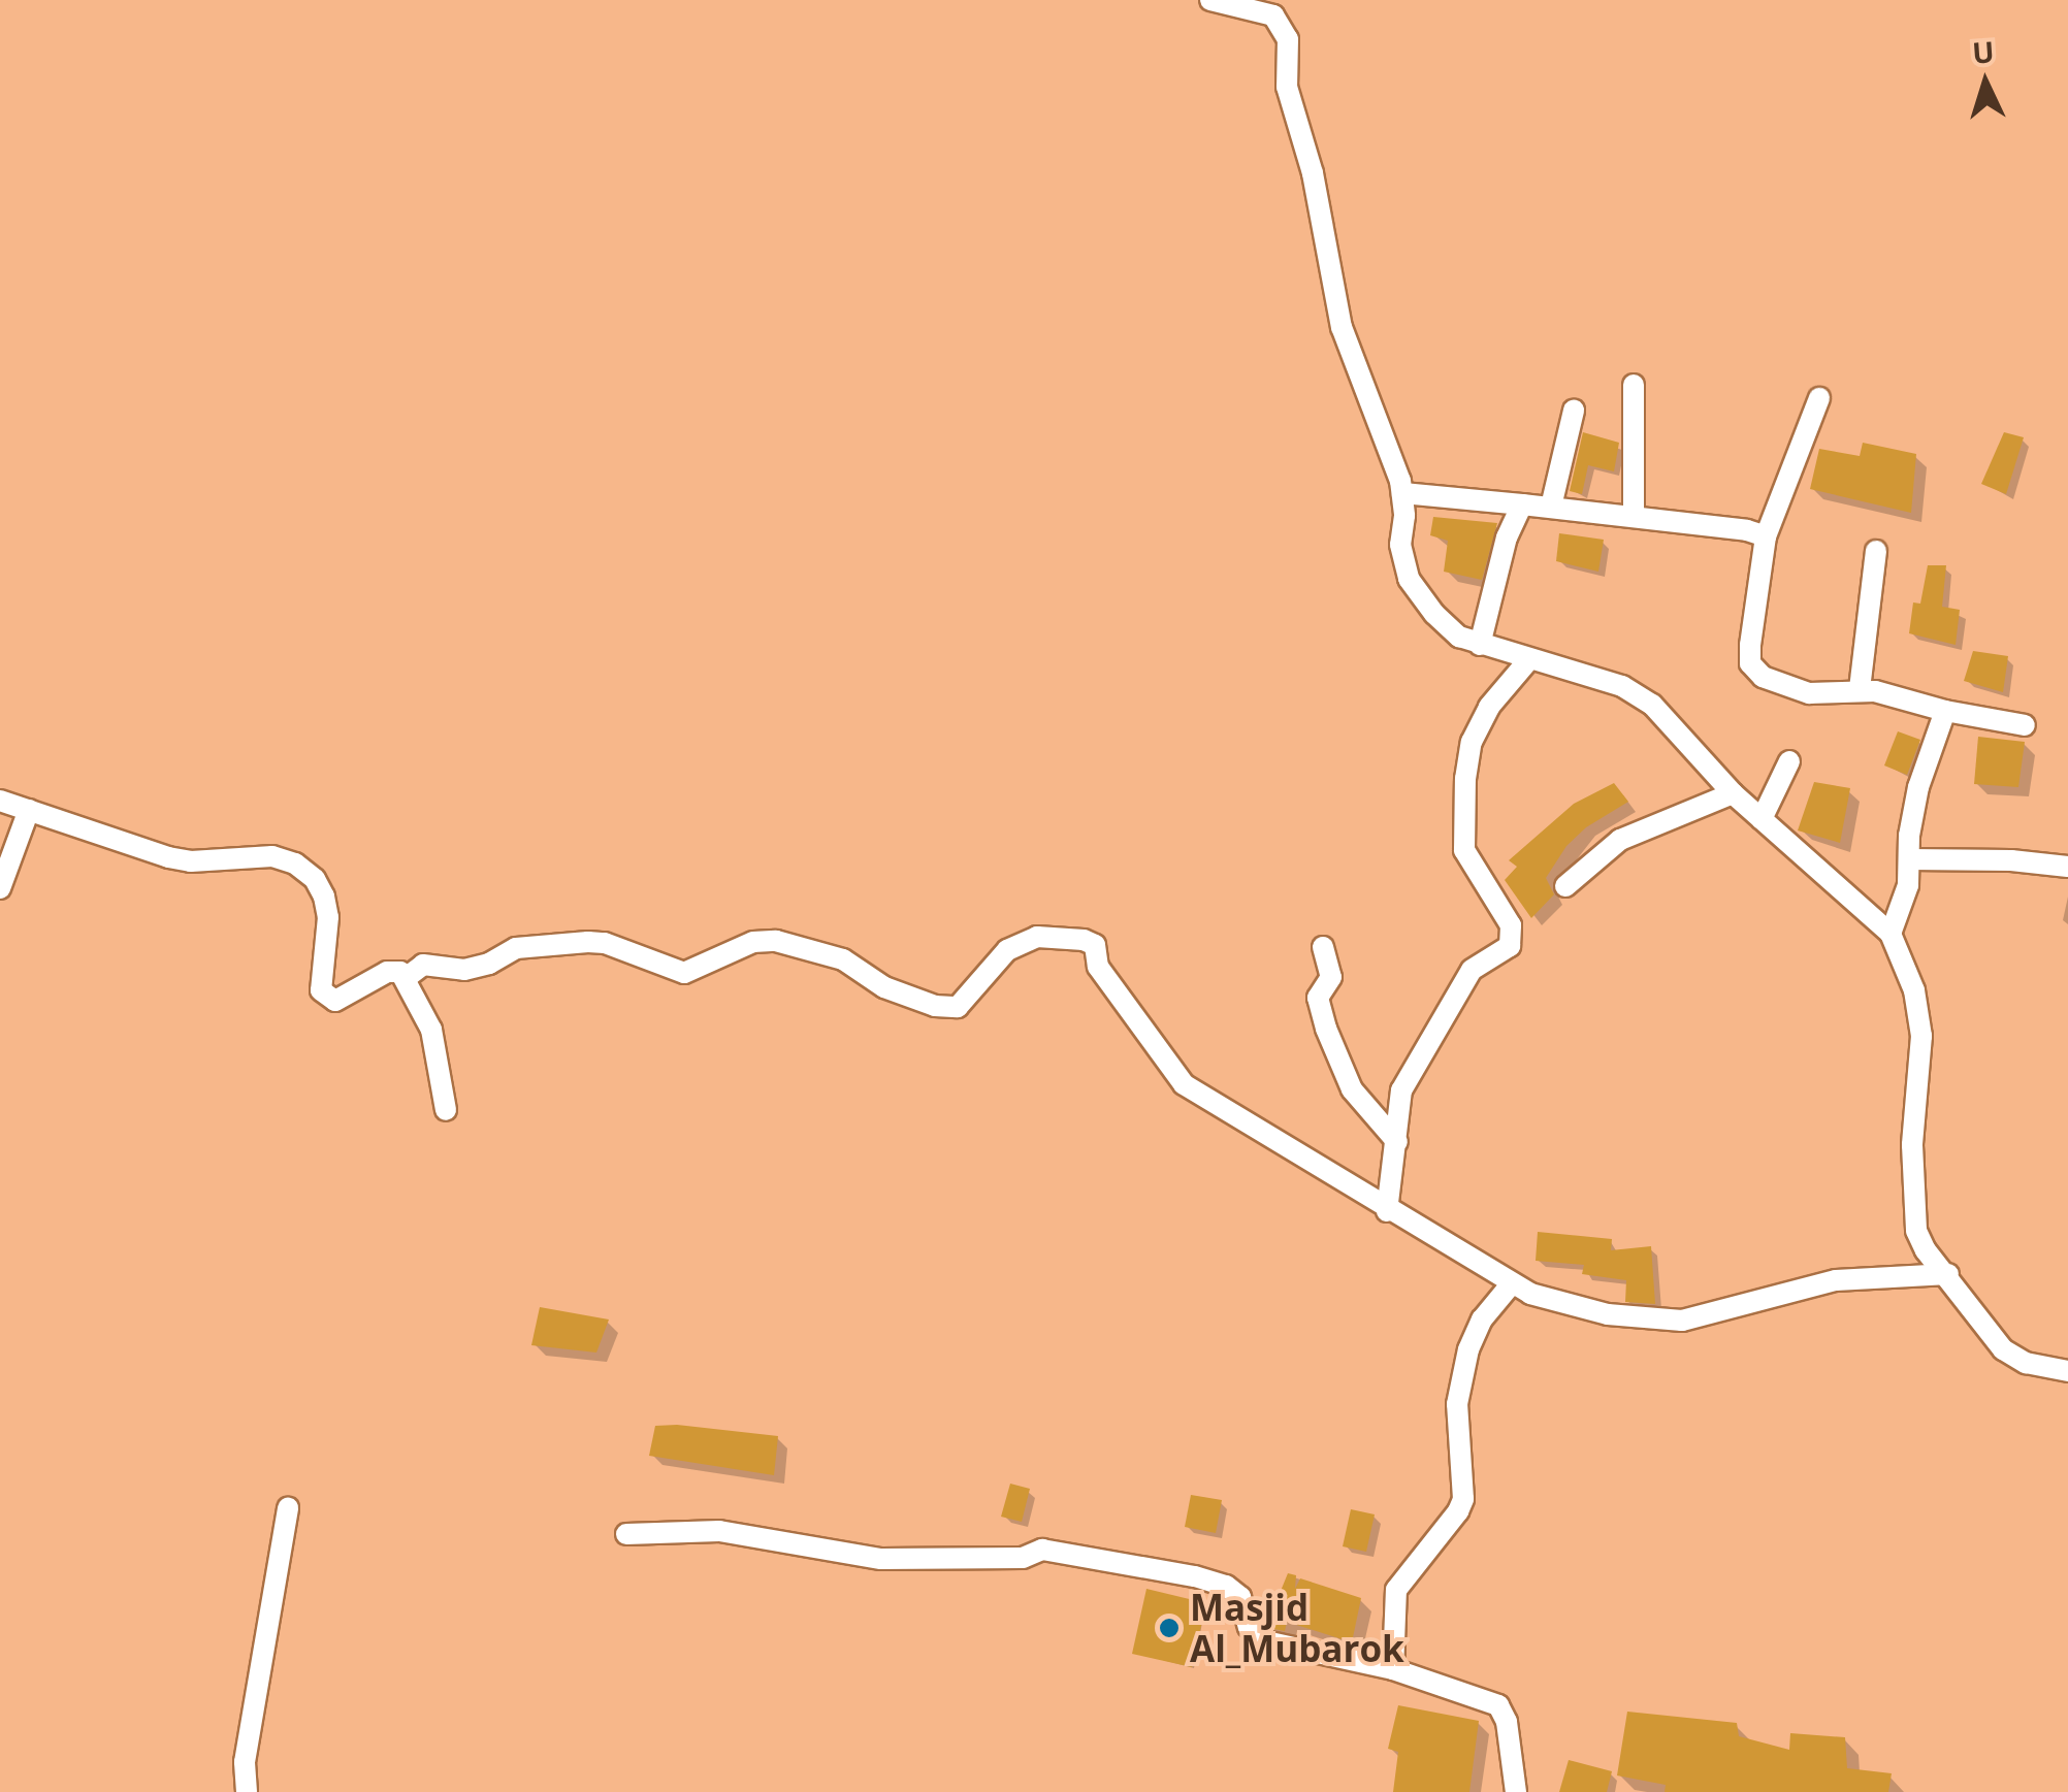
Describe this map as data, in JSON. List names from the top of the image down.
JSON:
{
  "places": ["Masjid Al_Mubarok"],
  "north": "top"
}
